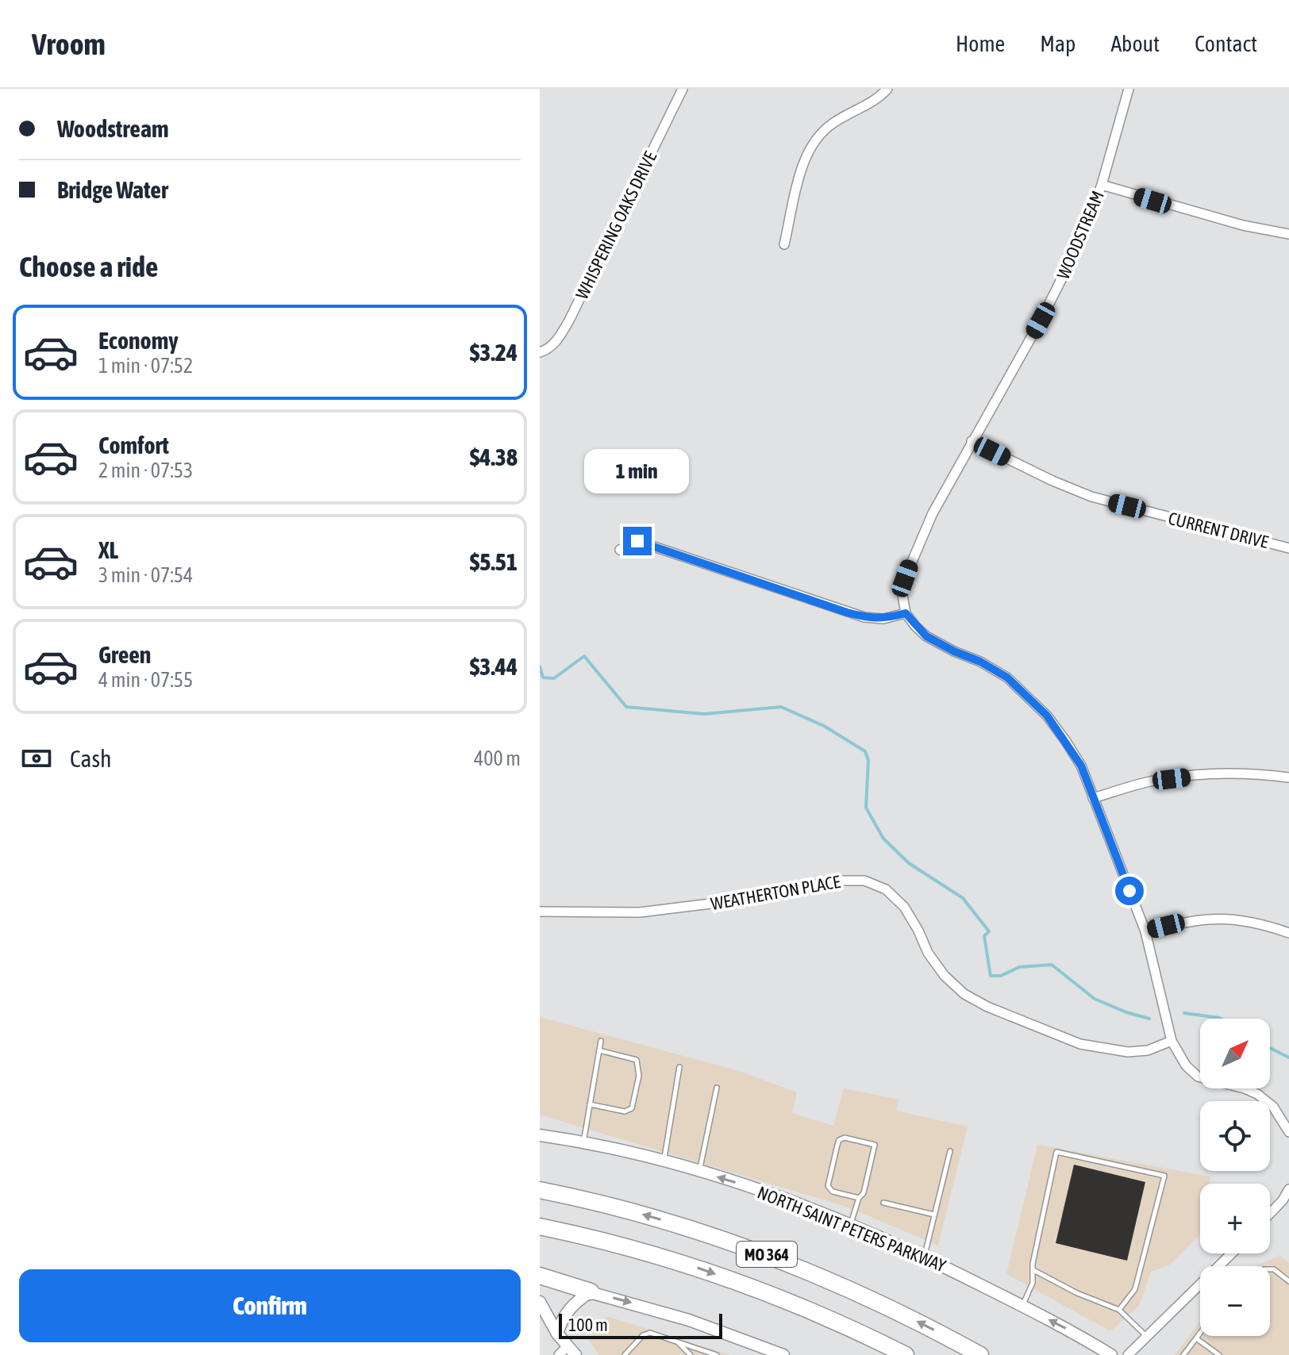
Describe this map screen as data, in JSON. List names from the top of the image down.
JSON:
{
  "streets": {
    "highway": ["MO 364"],
    "main road": ["NORTH SAINT PETERS PARKWAY"],
    "street": [
      "WHISPERING OAKS DRIVE",
      "WOODSTREAM",
      "CURRENT DRIVE",
      "WEATHERTON PLACE"
    ]
  },
  "crossings": [
    ["WOODSTREAM", "CURRENT DRIVE"]
  ],
  "one_way": ["NORTH SAINT PETERS PARKWAY"],
  "scale_bar": "100 m",
  "north": "top right",
  "page": {
    "header": "Vroom",
    "nav": [
      "Home",
      "Map",
      "About",
      "Contact"
    ],
    "banner": ["Woodstream", "Bridge Water"],
    "heading": "Choose a ride",
    "list": [
      {
        "name": "Economy",
        "note": "1 min · 07:52",
        "value": "$3.24"
      },
      {
        "name": "Comfort",
        "note": "2 min · 07:53",
        "value": "$4.38"
      },
      {
        "name": "XL",
        "note": "3 min · 07:54",
        "value": "$5.51"
      },
      {
        "name": "Green",
        "note": "4 min · 07:55",
        "value": "$3.44"
      }
    ],
    "bubble": "1 min",
    "pay": ["Cash", "400 m"],
    "map_buttons": ["+", "−"],
    "buttons": "Confirm",
    "scale": "100 m"
  }
}
